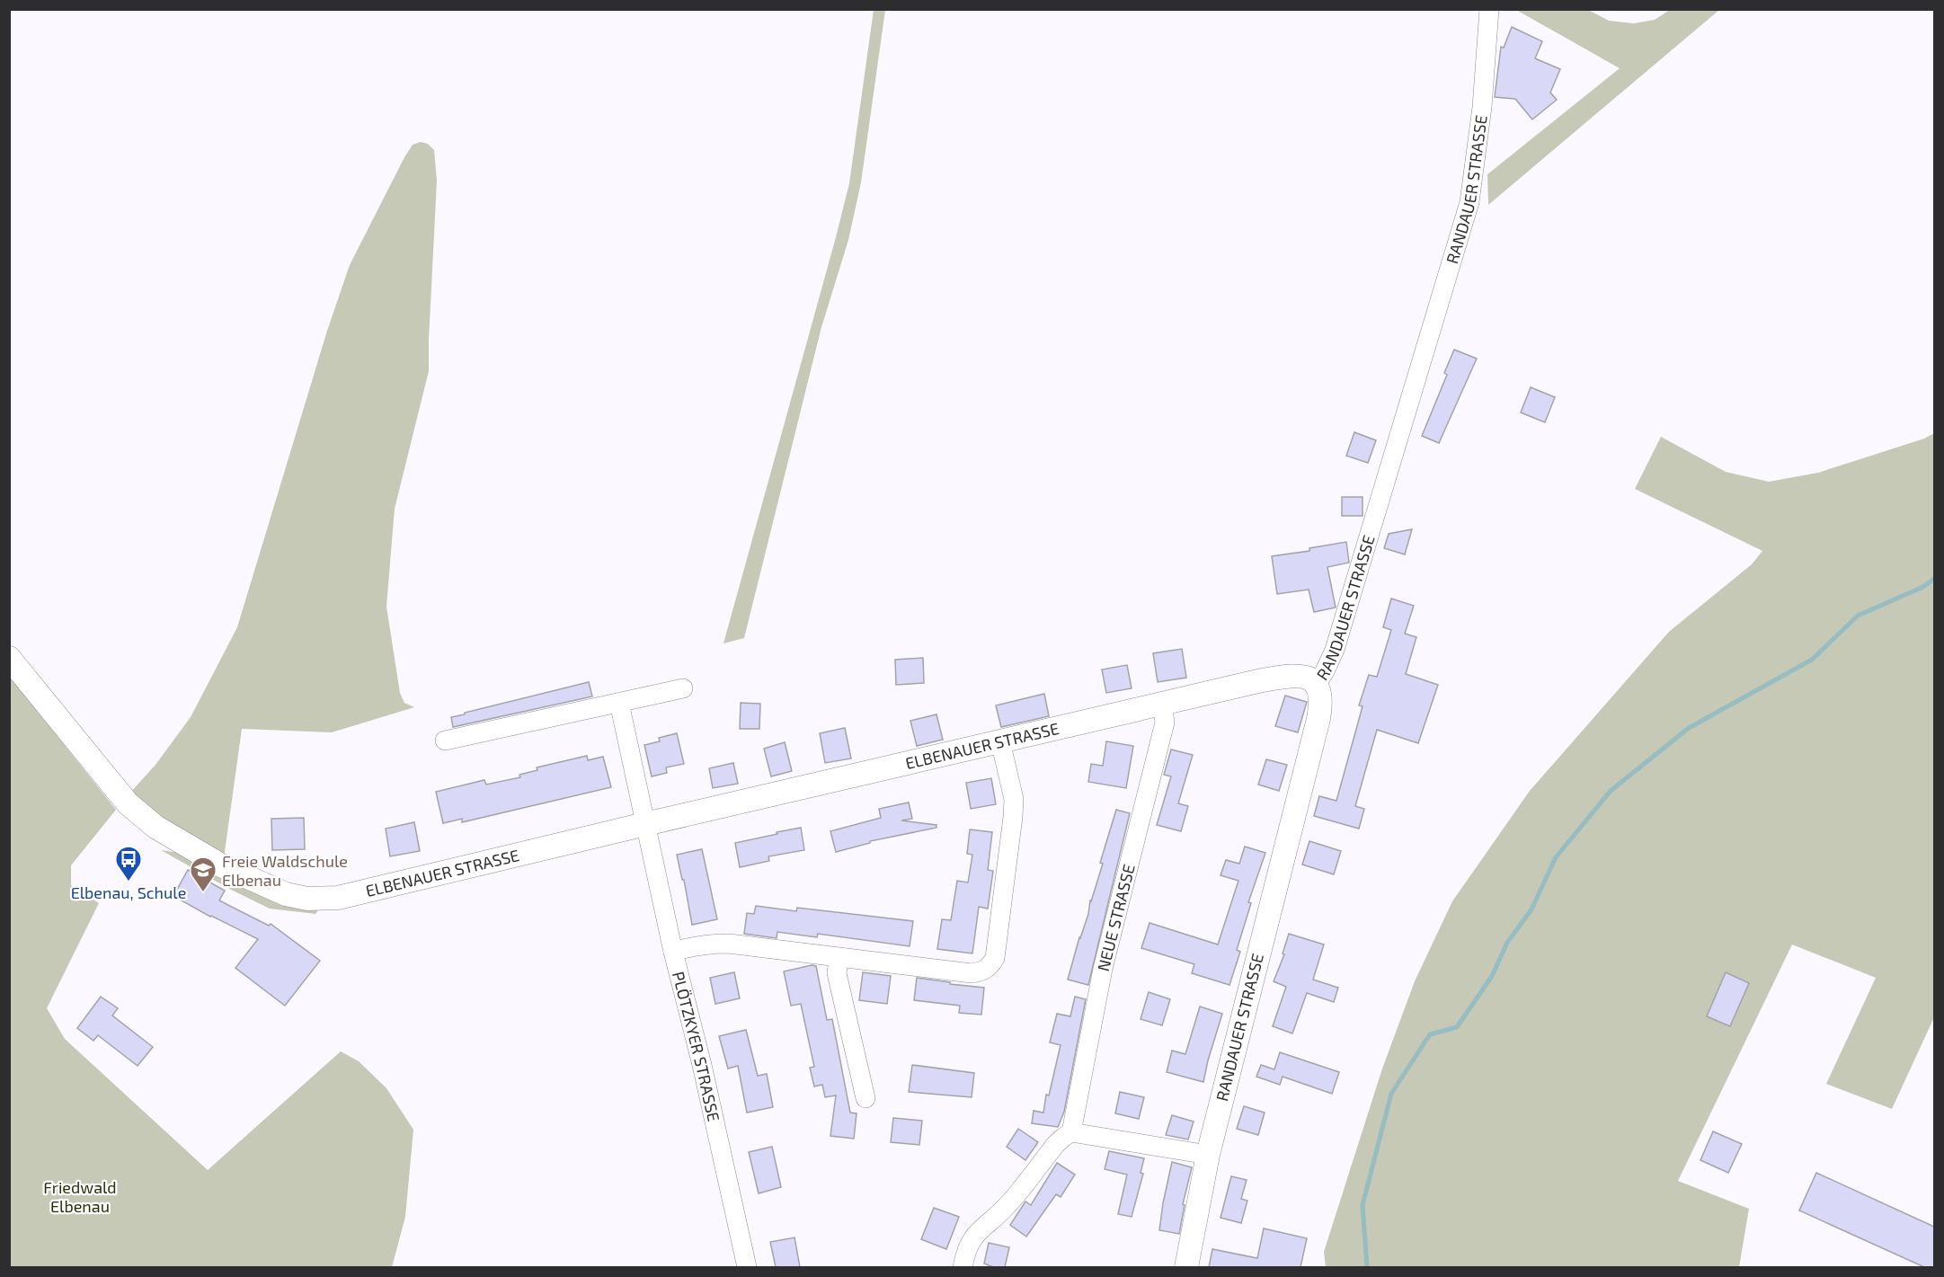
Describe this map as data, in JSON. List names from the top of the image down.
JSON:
{
  "streets": {
    "street": [
      "RANDAUER STRASSE",
      "ELBENAUER STRASSE",
      "NEUE STRASSE",
      "PLÖTZKYER STRASSE"
    ]
  },
  "crossings": [
    ["RANDAUER STRASSE", "ELBENAUER STRASSE"],
    ["ELBENAUER STRASSE", "NEUE STRASSE"],
    ["ELBENAUER STRASSE", "PLÖTZKYER STRASSE"]
  ],
  "parks": ["Friedwald Elbenau"],
  "places": {
    "bus stop": ["Elbenau, Schule"],
    "school or university": ["Freie Waldschule Elbenau"]
  }
}
